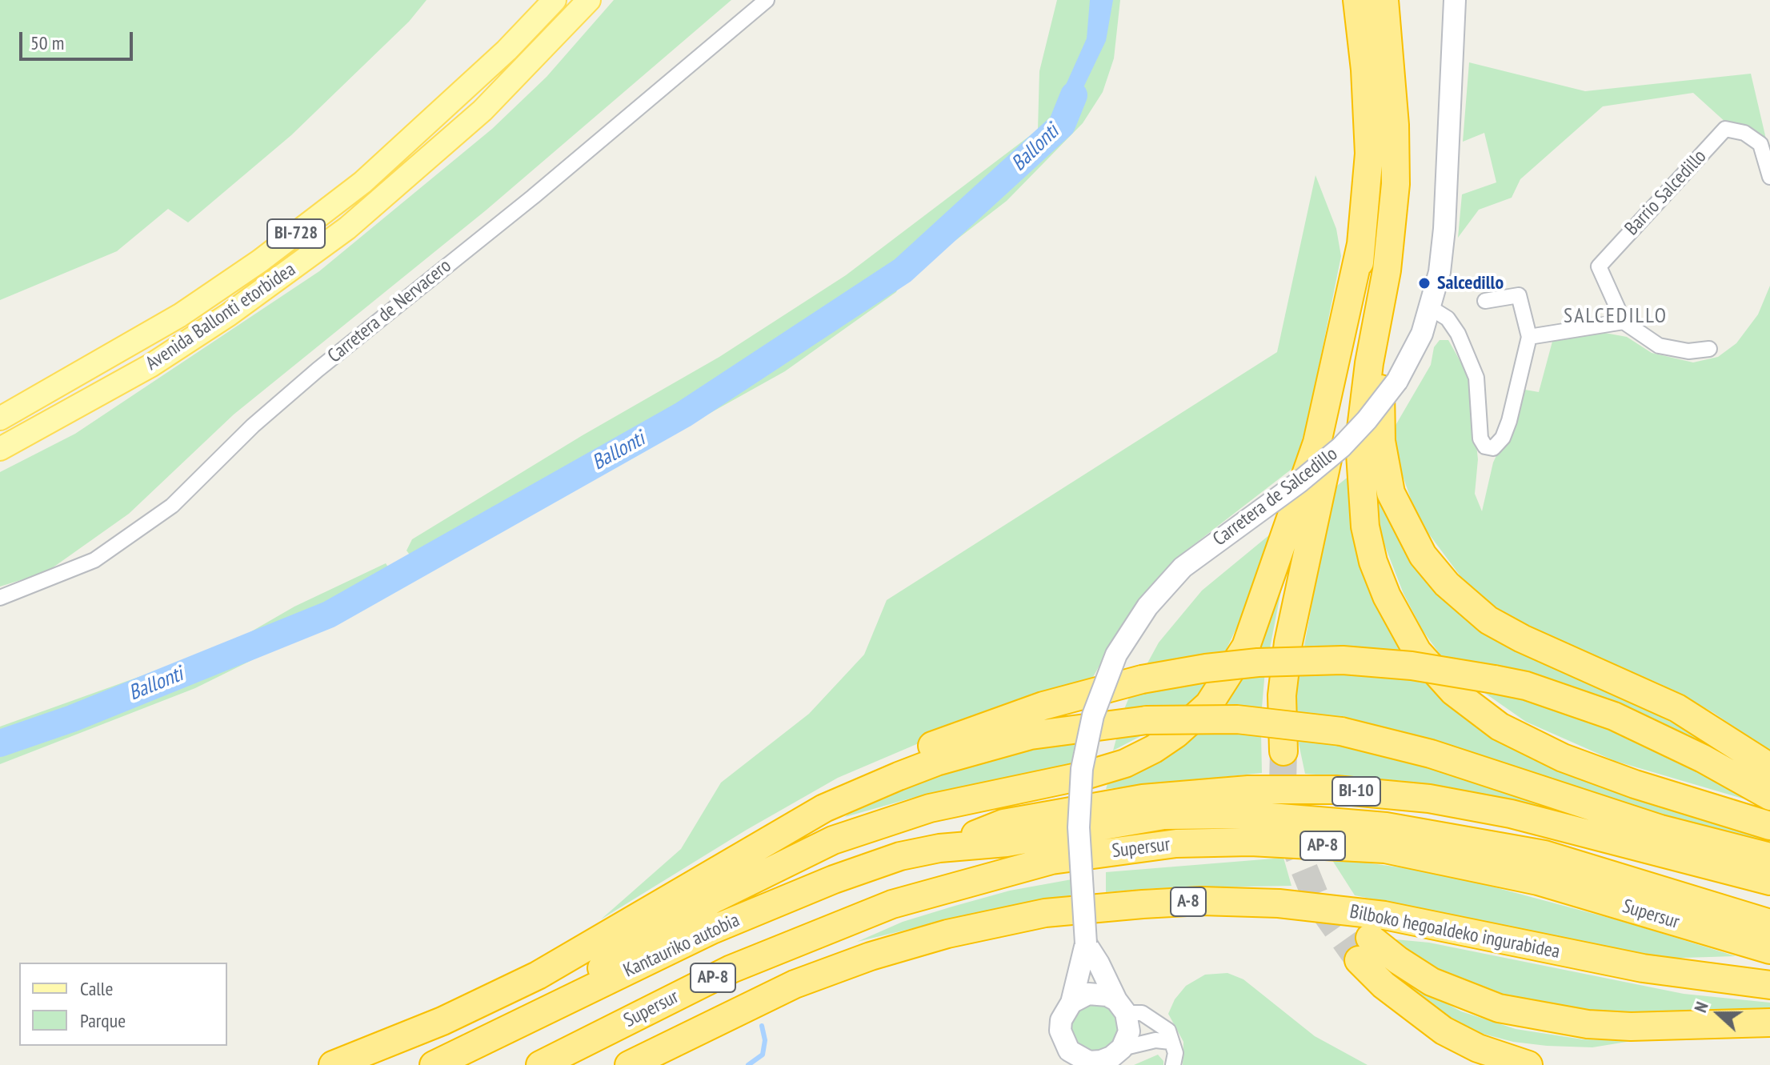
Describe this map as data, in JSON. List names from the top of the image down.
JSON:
{
  "streets": {
    "highway": [
      "BI-10",
      "AP-8",
      "Supersur",
      "A-8",
      "Bilboko hegoaldeko ingurabidea",
      "Kantauriko autobia"
    ],
    "main road": ["BI-728", "Avenida Ballonti etorbidea"],
    "street": ["Barrio Salcedillo", "Carretera de Nervacero", "Carretera de Salcedillo"]
  },
  "crossings": [
    ["BI-10", "Supersur"],
    ["BI-10", "Kantauriko autobia"],
    ["Supersur", "Kantauriko autobia"]
  ],
  "districts": ["SALCEDILLO"],
  "water": ["Ballonti"],
  "places": ["Salcedillo"],
  "legend": ["Calle", "Parque"],
  "scale_bar": "50 m",
  "north": "left"
}
